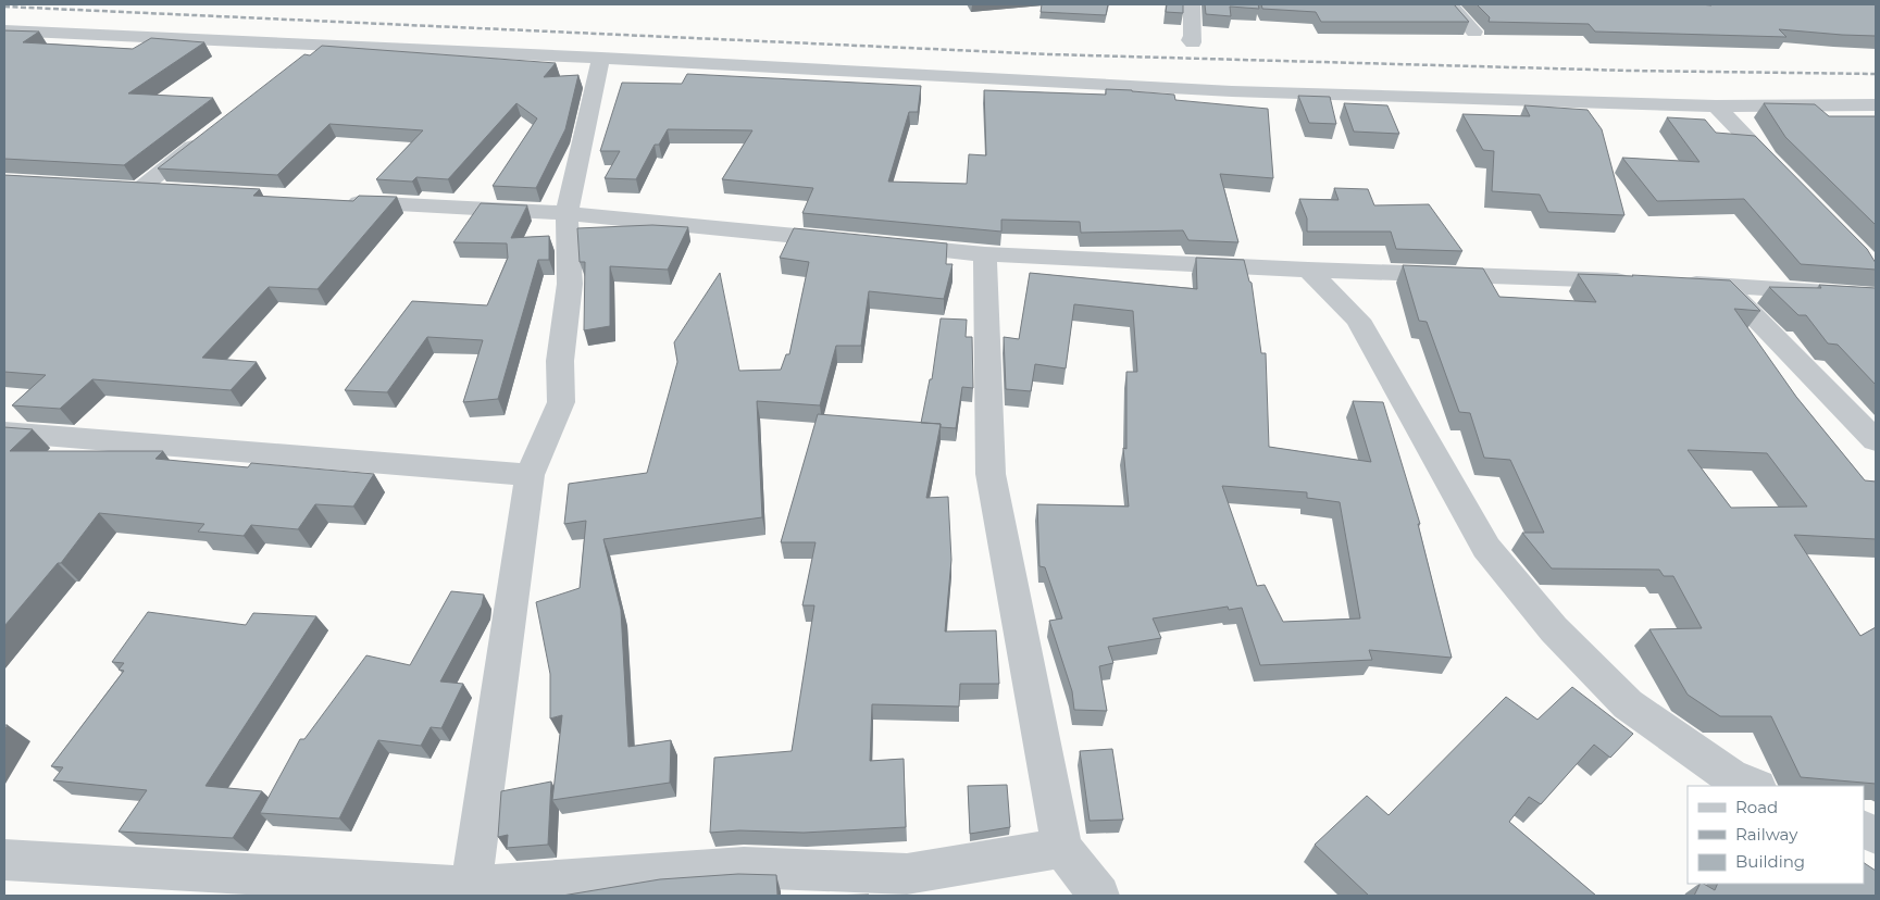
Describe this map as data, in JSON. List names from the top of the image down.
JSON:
{
  "legend": ["Road", "Railway", "Building"]
}
